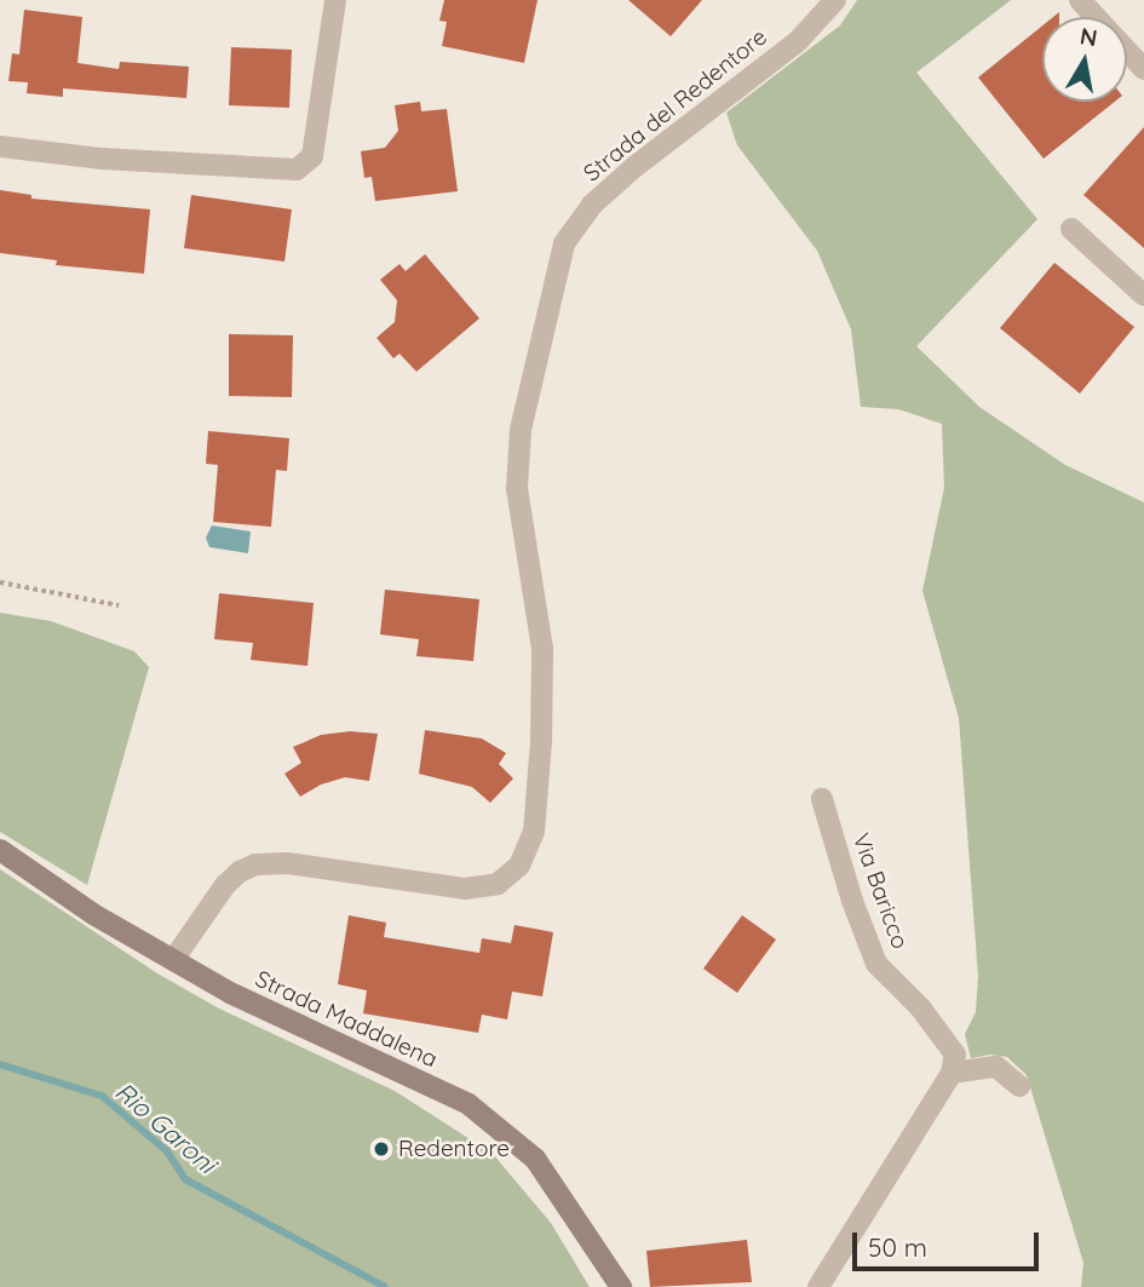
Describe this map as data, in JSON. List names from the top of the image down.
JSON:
{
  "streets": {
    "street": ["Strada del Redentore", "Via Baricco", "Strada Maddalena"]
  },
  "crossings": [
    ["Strada del Redentore", "Strada Maddalena"]
  ],
  "water": ["Rio Garoni"],
  "places": ["Redentore"],
  "scale_bar": "50 m",
  "north": "top"
}
